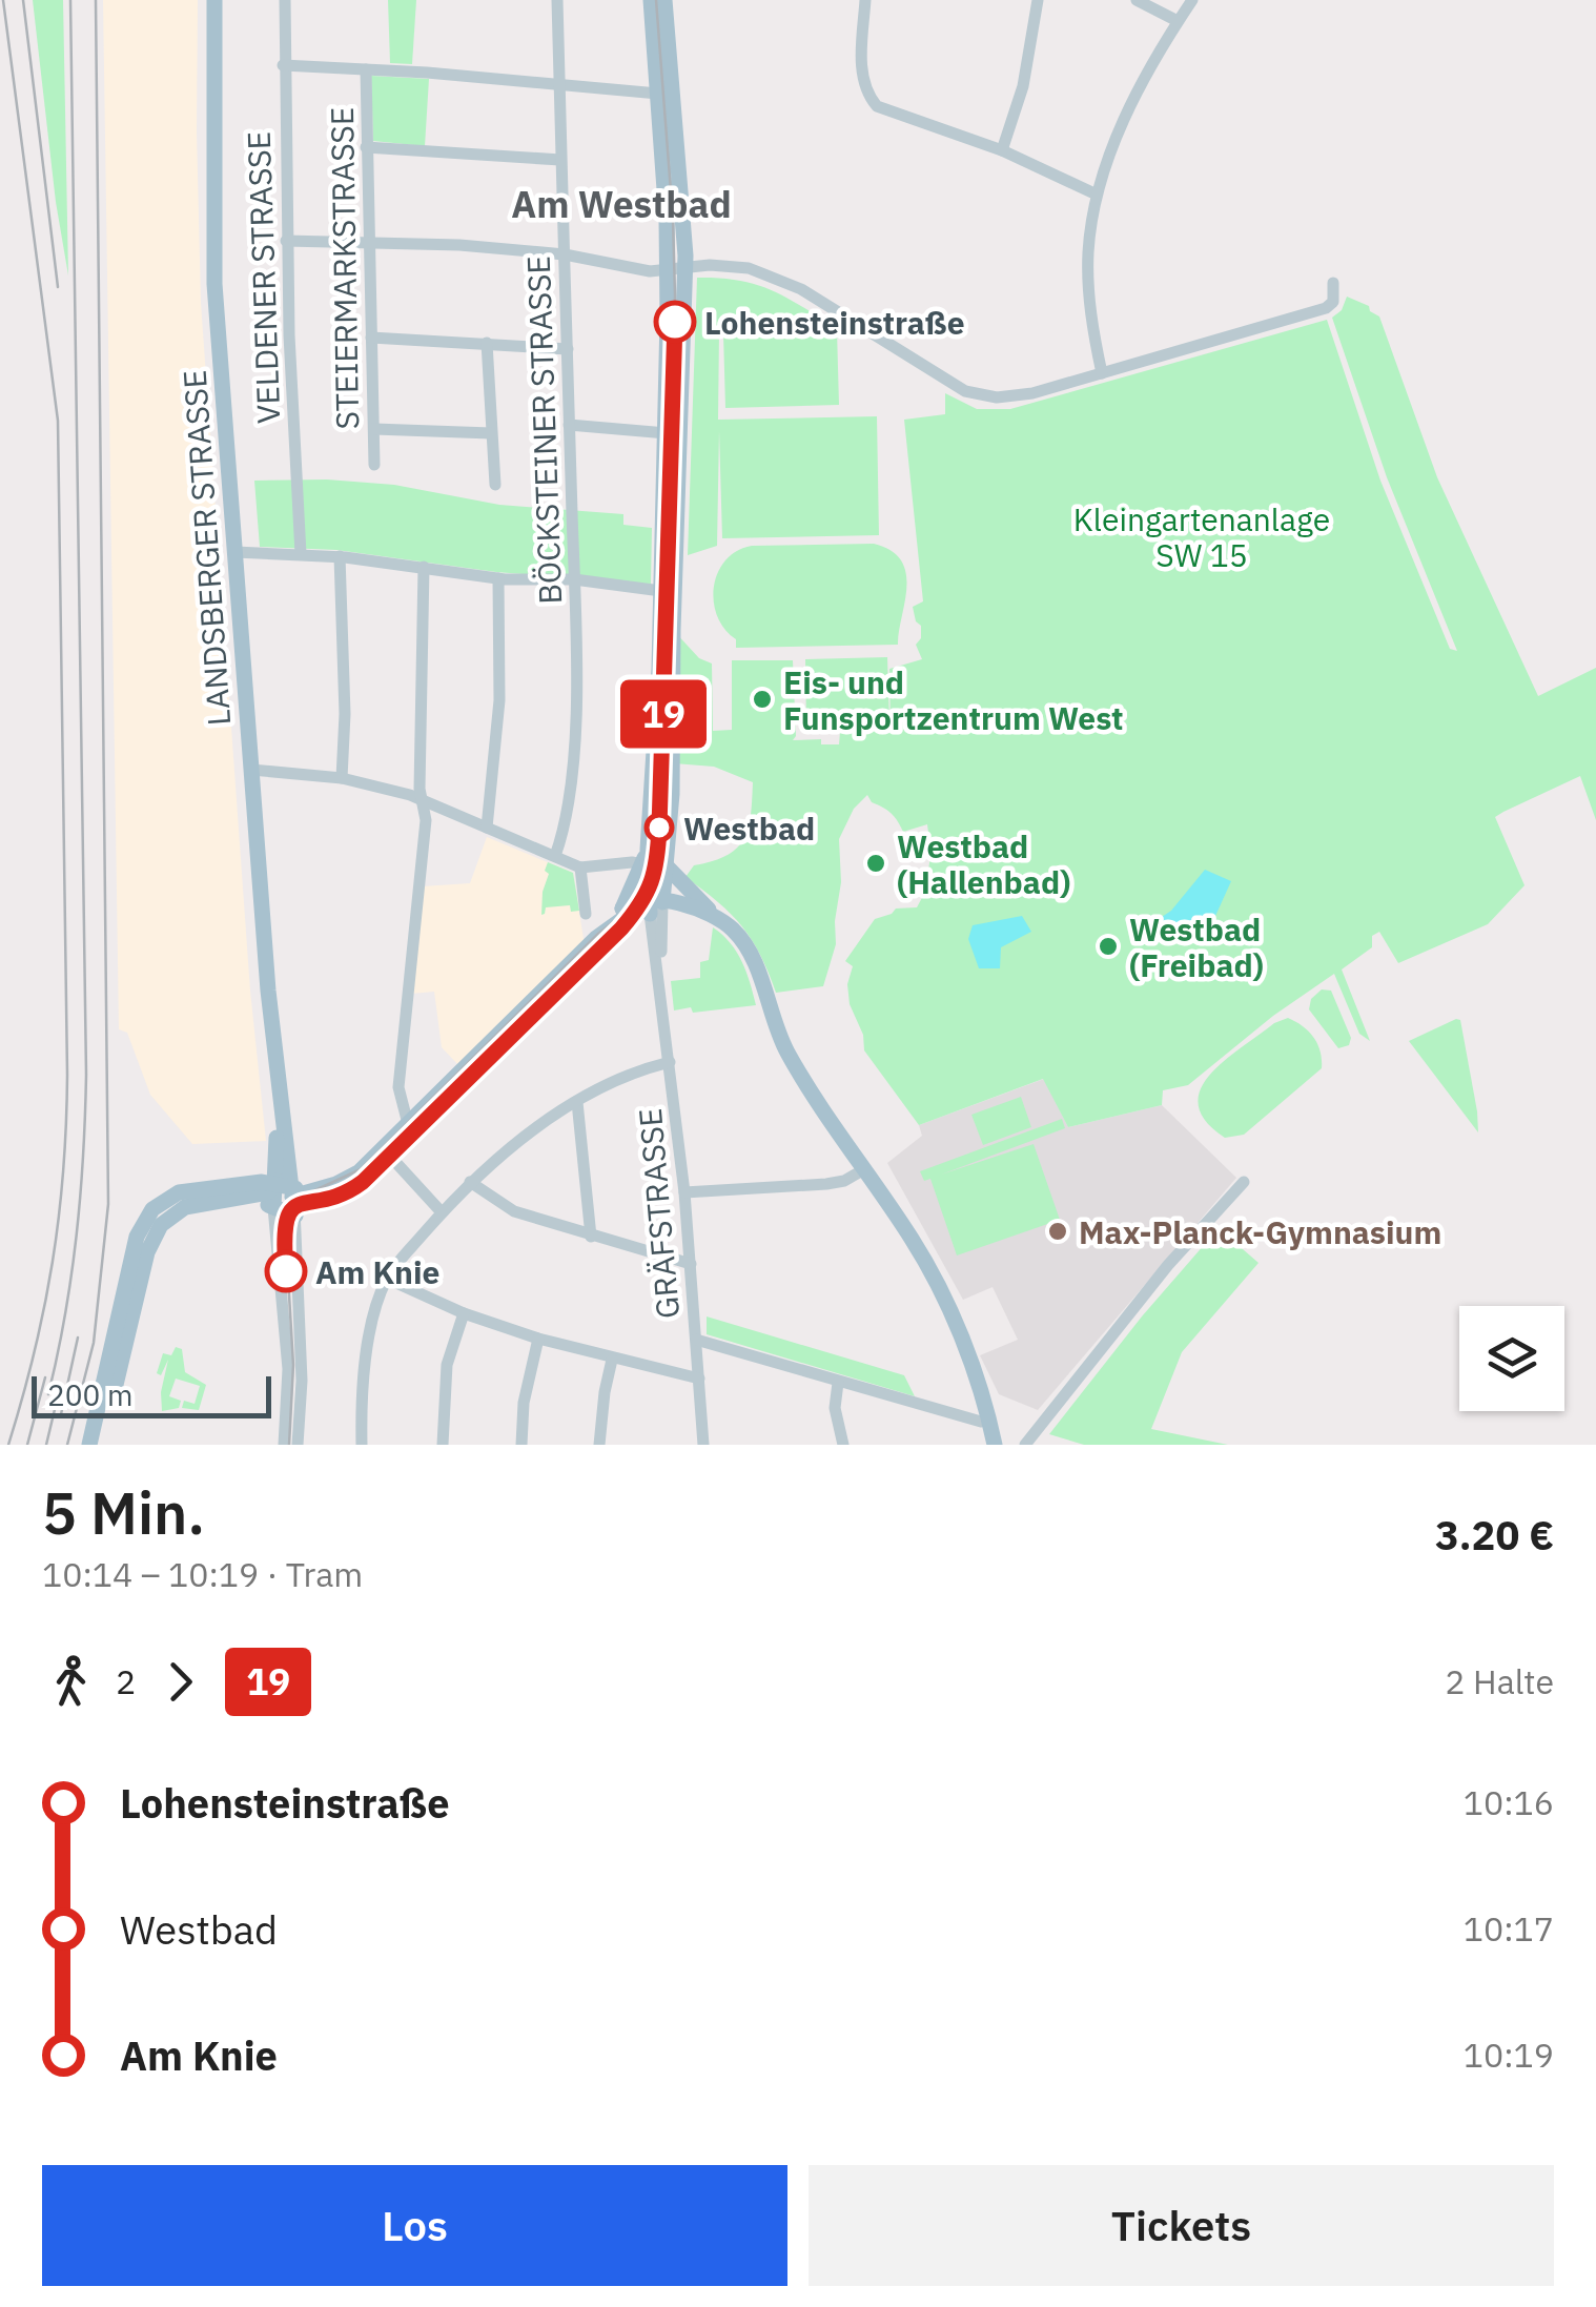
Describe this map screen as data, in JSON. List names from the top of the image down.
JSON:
{
  "streets": {
    "main road": ["LANDSBERGER STRASSE"],
    "street": [
      "STEIERMARKSTRASSE",
      "VELDENER STRASSE",
      "BÖCKSTEINER STRASSE",
      "GRÄFSTRASSE"
    ]
  },
  "districts": ["Am Westbad"],
  "parks": ["Kleingartenanlage SW 15"],
  "places": [
    "Lohensteinstraße",
    "Eis- und Funsportzentrum West",
    "Westbad",
    "Westbad (Hallenbad)",
    "Westbad (Freibad)",
    "Max-Planck-Gymnasium",
    "Am Knie"
  ],
  "lines": ["tram line 19"],
  "scale_bar": "200 m",
  "page": {
    "on_map": "19",
    "scale": "200 m",
    "heading": ["5 Min.", "10:14 – 10:19 · Tram", "3.20 €"],
    "legs": ["2", "19", "2 Halte"],
    "list": [
      {
        "name": "Lohensteinstraße",
        "value": "10:16"
      },
      {
        "name": "Westbad",
        "value": "10:17"
      },
      {
        "name": "Am Knie",
        "value": "10:19"
      }
    ],
    "buttons": ["Los", "Tickets"]
  }
}
